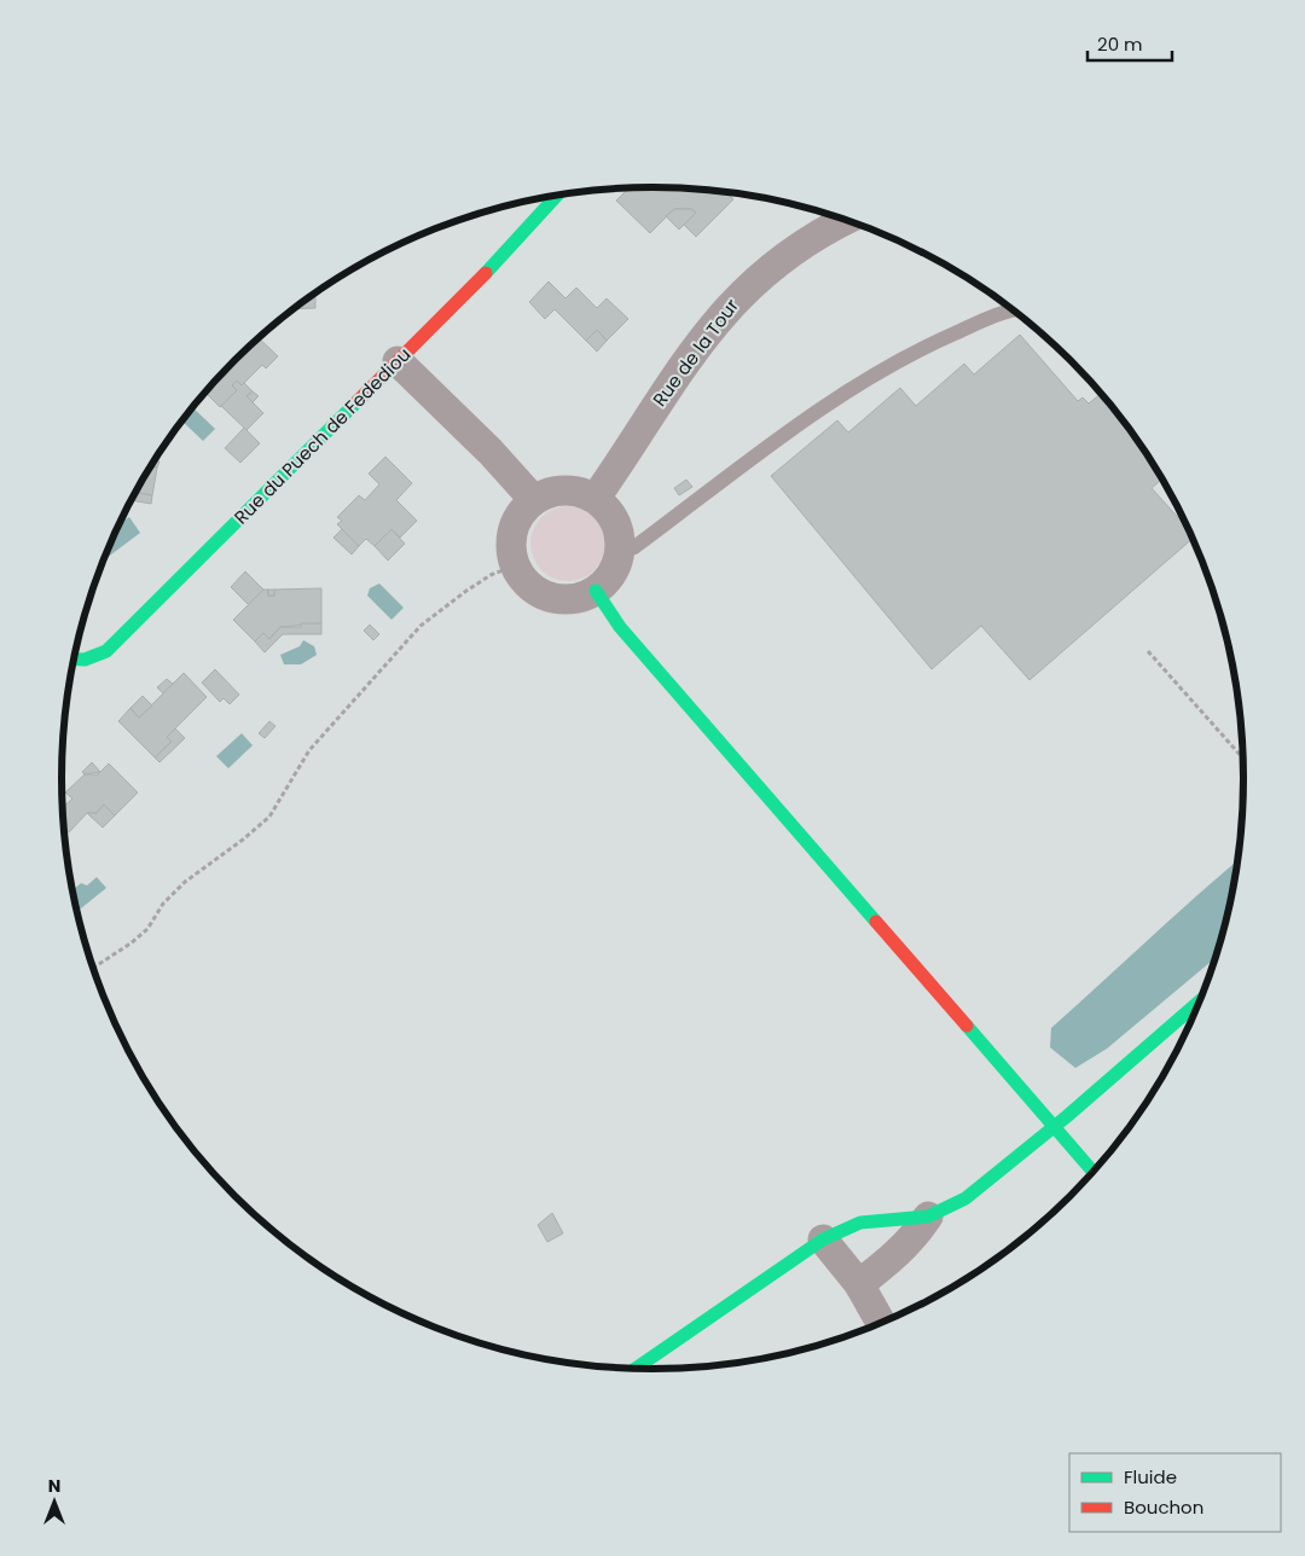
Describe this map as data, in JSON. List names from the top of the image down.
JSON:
{
  "streets": {
    "street": ["Rue de la Tour", "Rue du Puech de Fedediou"]
  },
  "legend": ["Fluide", "Bouchon"],
  "scale_bar": "20 m",
  "north": "top"
}
